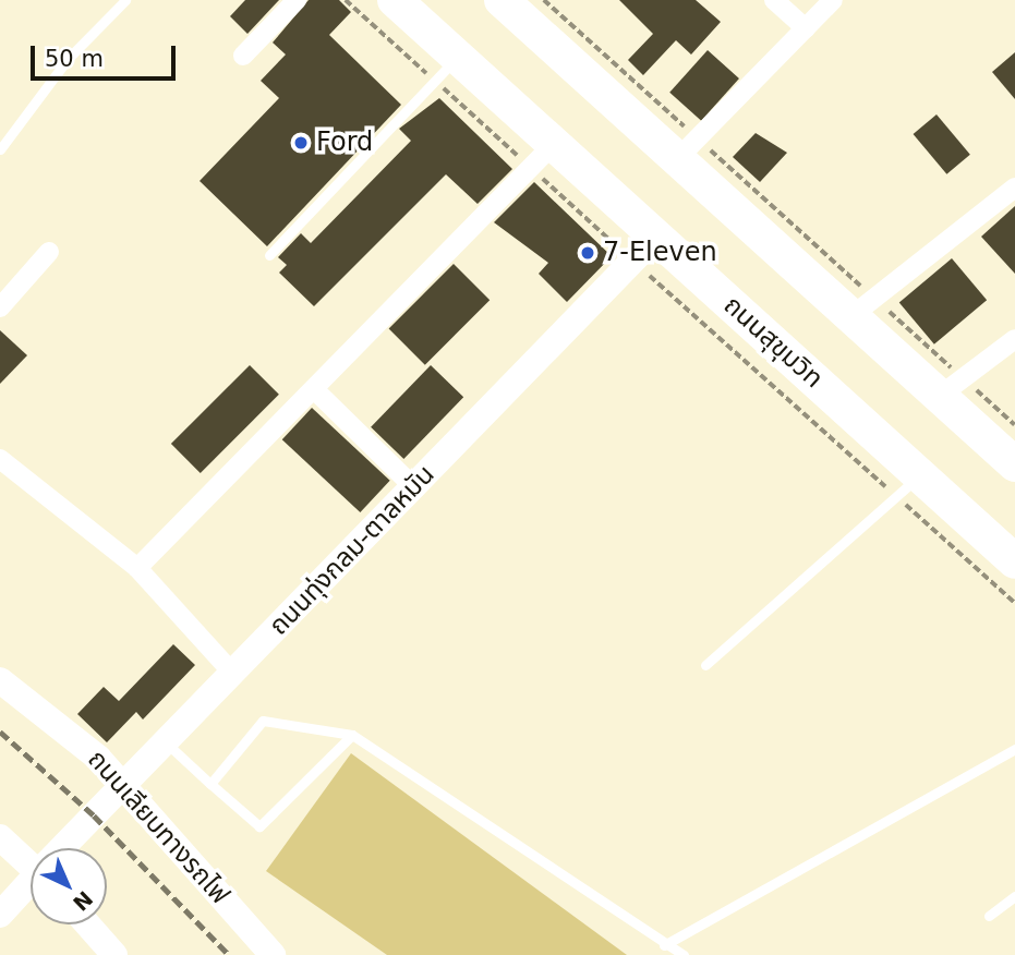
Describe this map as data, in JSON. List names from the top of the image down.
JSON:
{
  "streets": {
    "highway": ["ถนนสุขุมวิท"],
    "street": ["ถนนทุ่งกลม-ตาลหมัน", "ถนนเลียบทางรถไฟ"]
  },
  "crossings": [
    ["ถนนสุขุมวิท", "ถนนทุ่งกลม-ตาลหมัน"],
    ["ถนนทุ่งกลม-ตาลหมัน", "ถนนเลียบทางรถไฟ"]
  ],
  "places": ["Ford", "7-Eleven"],
  "scale_bar": "50 m",
  "north": "bottom right"
}
